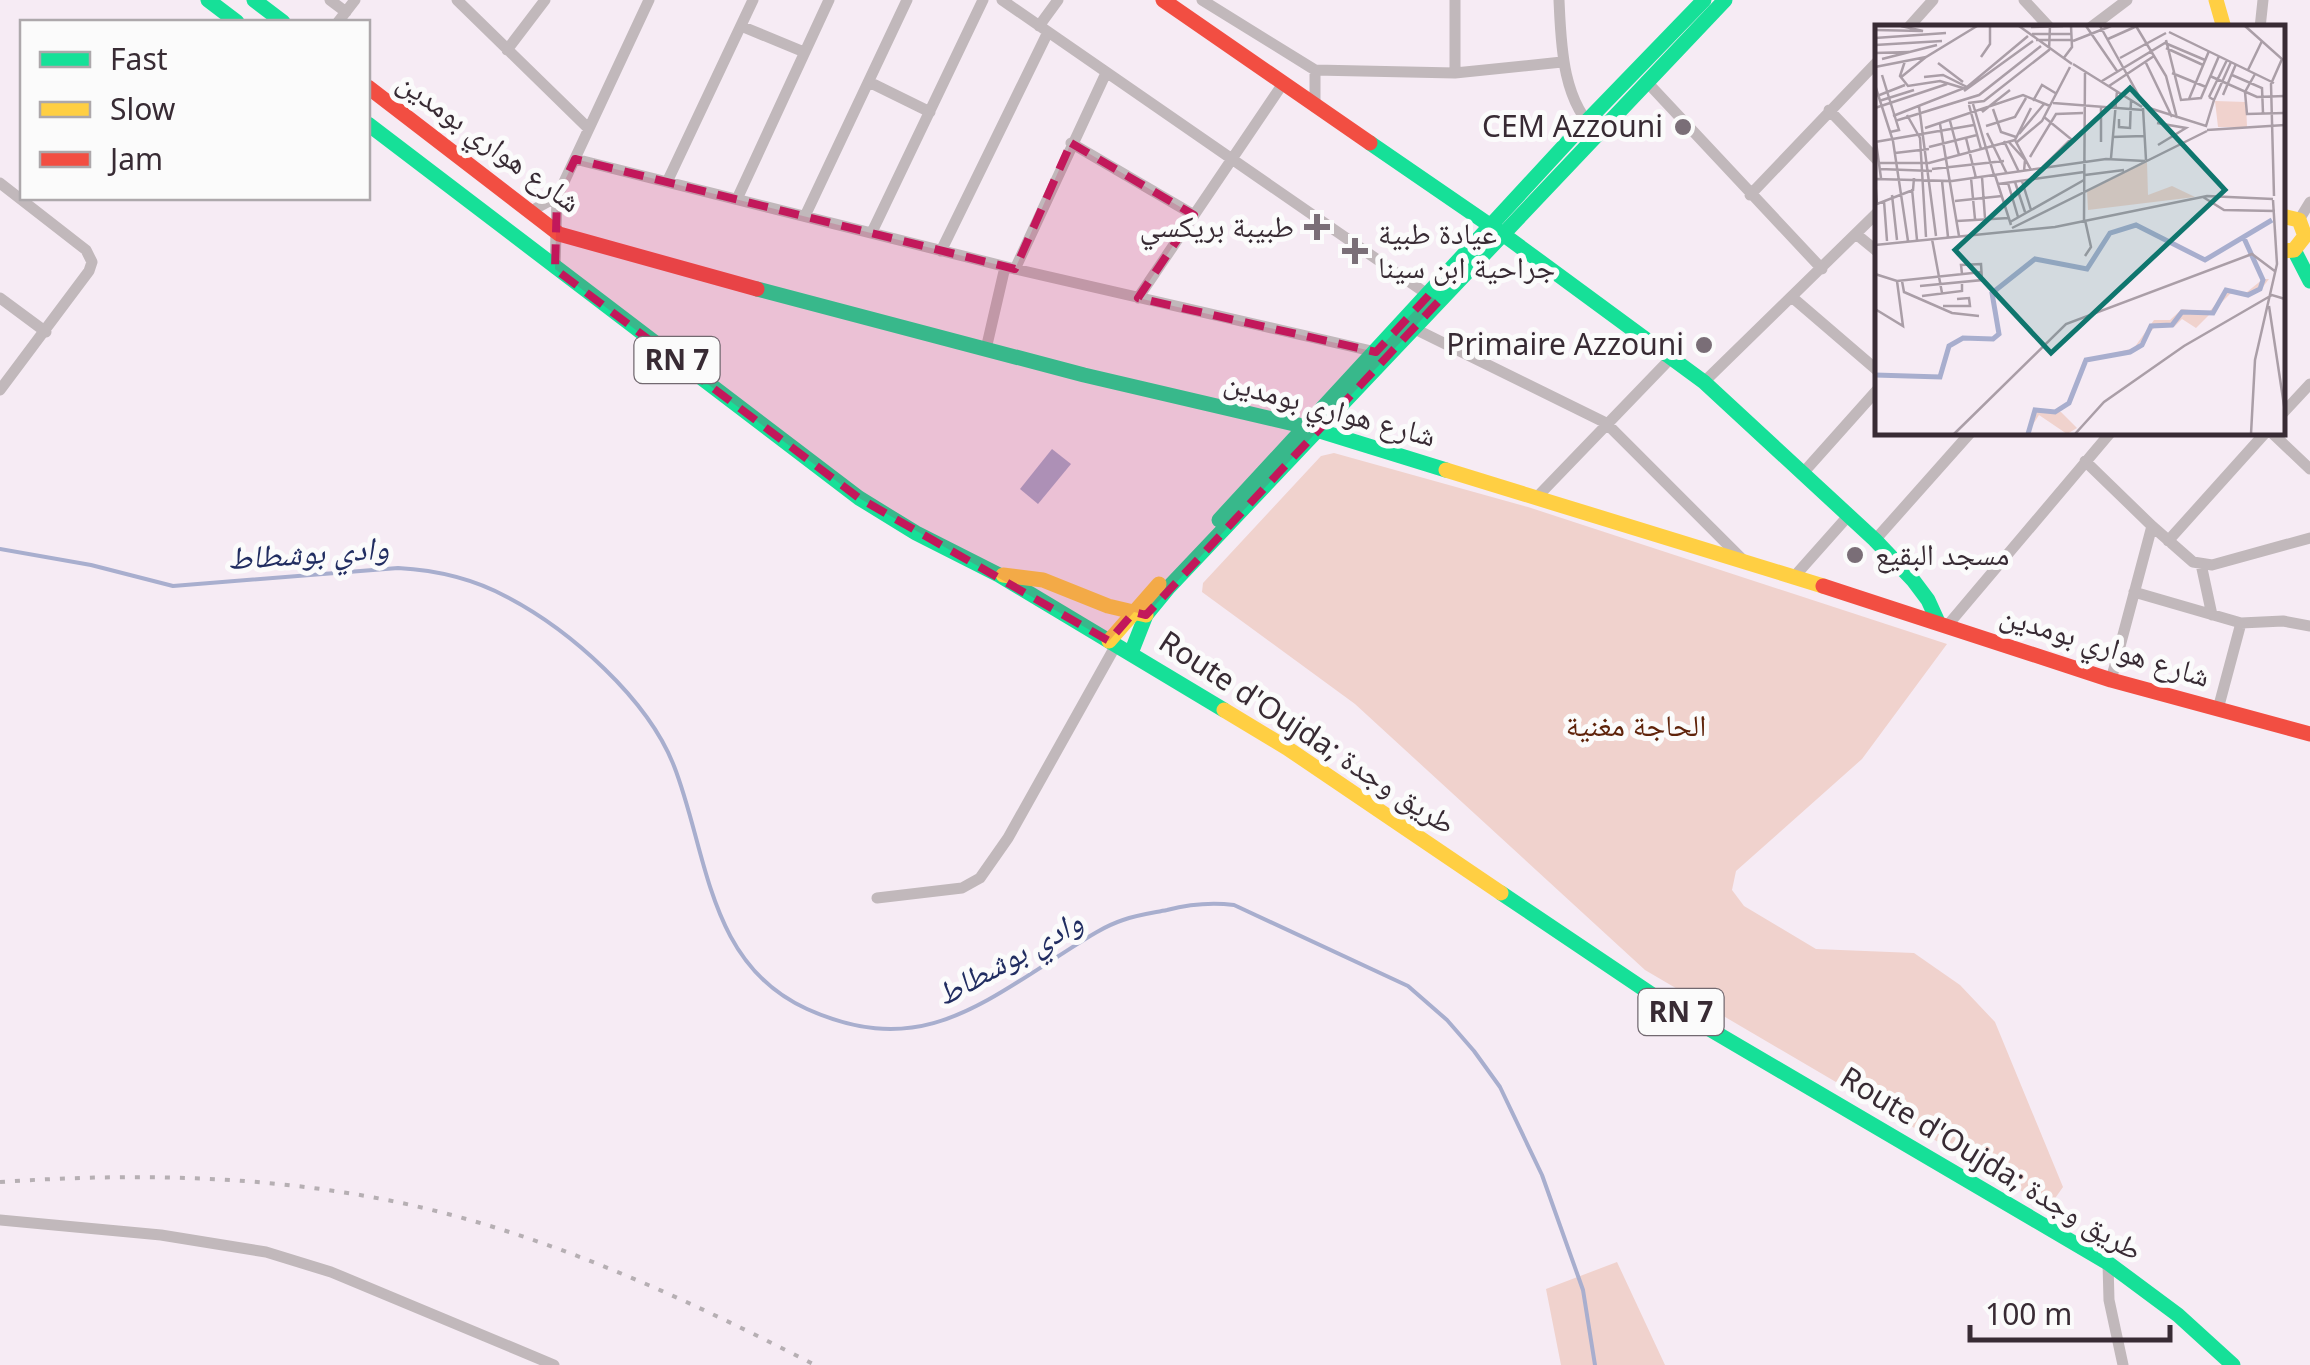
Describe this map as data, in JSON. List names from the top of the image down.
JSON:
{
  "streets": {
    "street": ["شارع هواري بومدين", "RN 7", "Route d'Oujda; طريق وجدة"]
  },
  "water": ["وادي بوشطاط"],
  "parks": ["الحاجة مغنية"],
  "places": {
    "other": ["CEM Azzouni", "Primaire Azzouni", "مسجد البقيع"],
    "health": ["طبيبة بريكسي", "عيادة طبية جراحية ابن سينا"]
  },
  "legend": ["Fast", "Slow", "Jam"],
  "scale_bar": "100 m"
}
